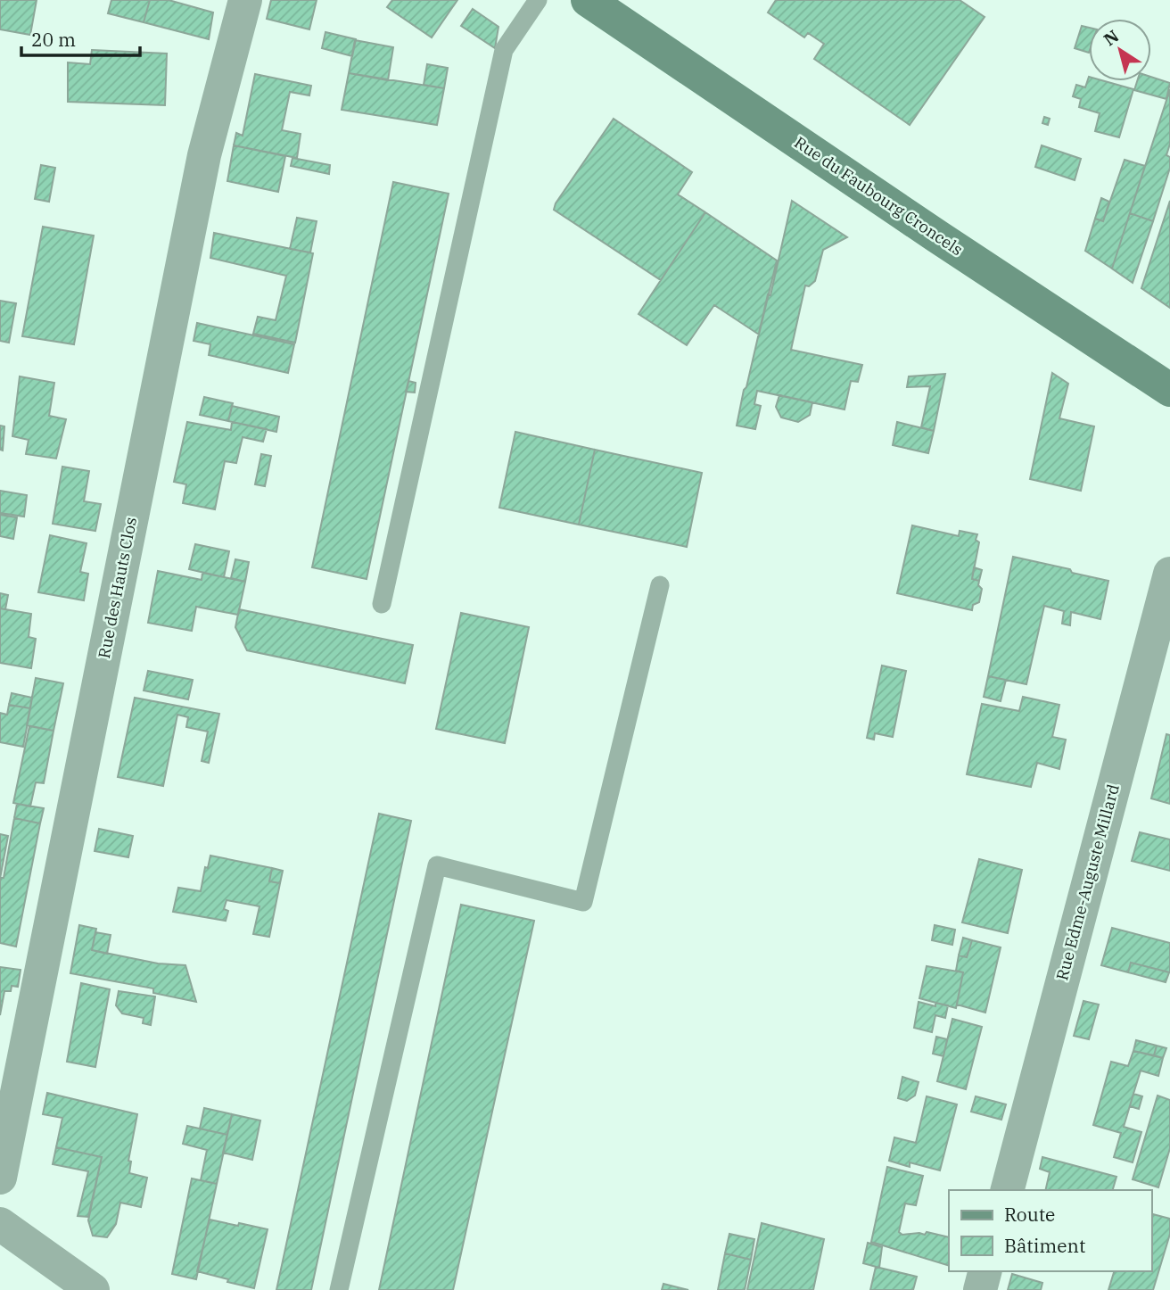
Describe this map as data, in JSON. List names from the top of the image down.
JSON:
{
  "streets": {
    "main road": ["Rue du Faubourg Croncels"],
    "street": ["Rue des Hauts Clos", "Rue Edme-Auguste Millard"]
  },
  "legend": ["Route", "Bâtiment"],
  "scale_bar": "20 m",
  "north": "top left"
}
